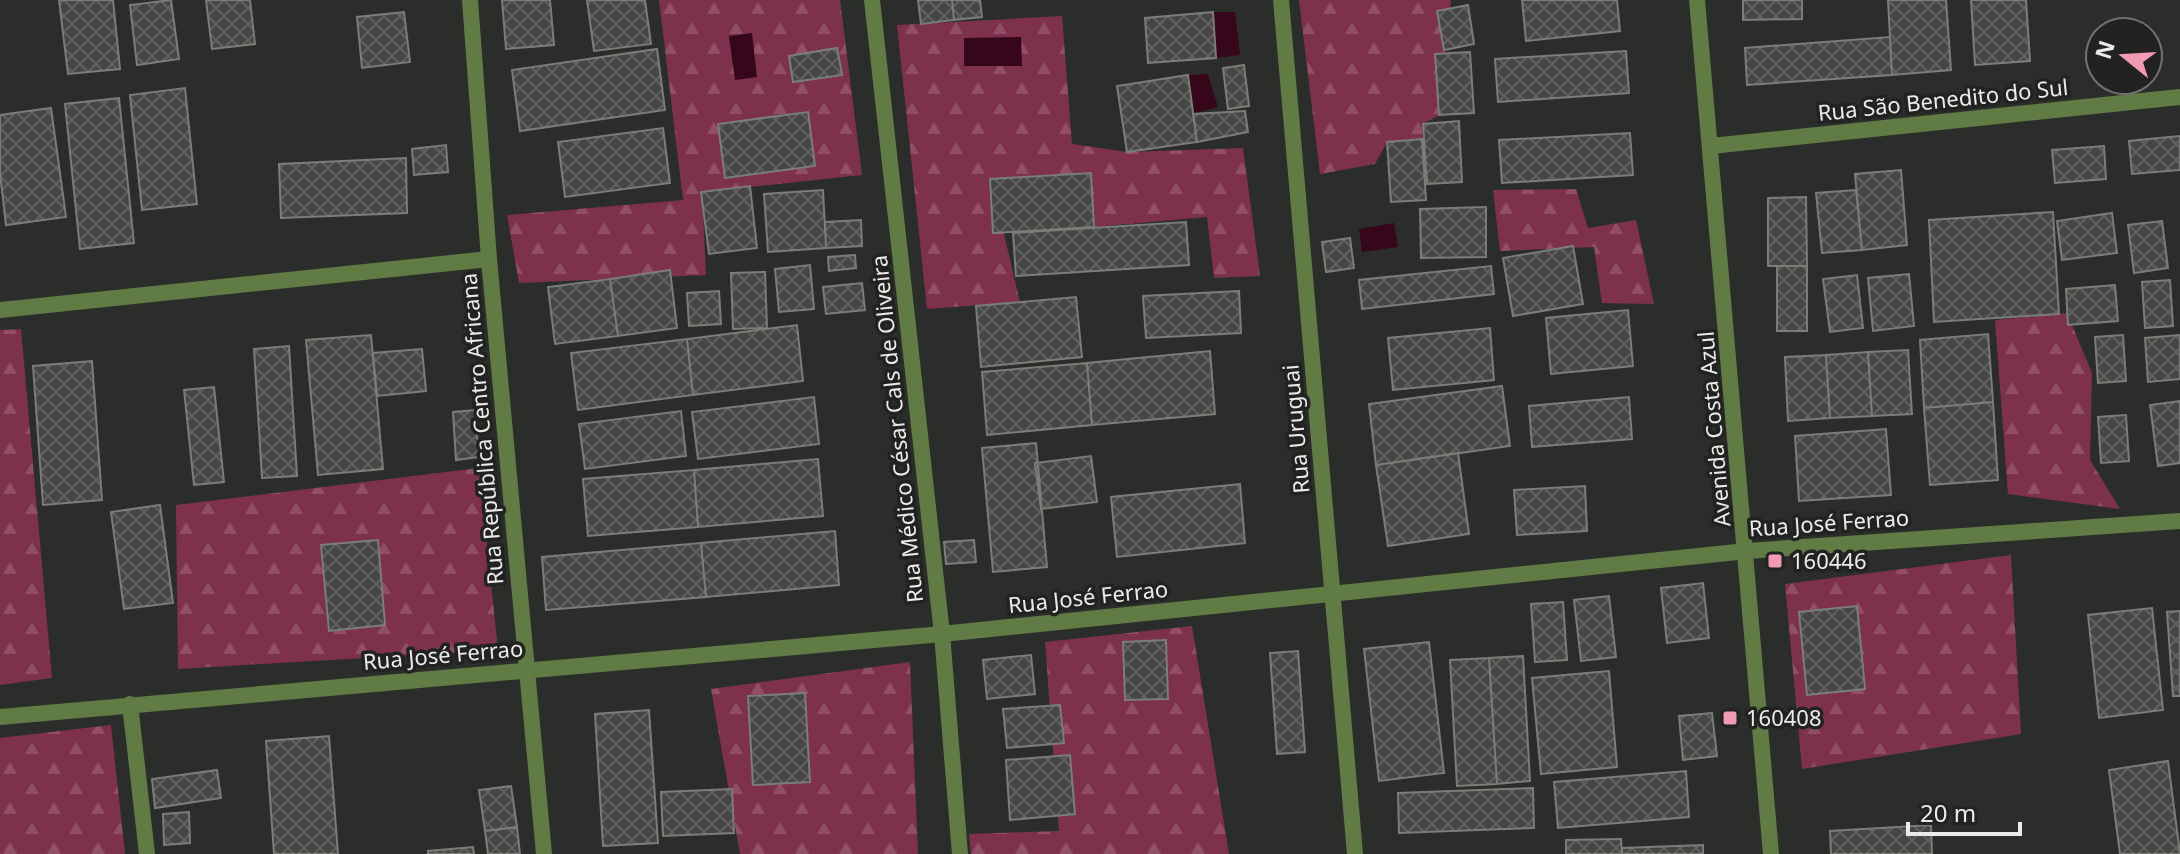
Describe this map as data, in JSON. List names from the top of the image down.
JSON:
{
  "streets": {
    "street": [
      "Rua São Benedito do Sul",
      "Rua República Centro Africana",
      "Rua Médico César Cals de Oliveira",
      "Rua Uruguai",
      "Avenida Costa Azul",
      "Rua José Ferrao"
    ]
  },
  "crossings": [
    ["Rua São Benedito do Sul", "Avenida Costa Azul"],
    ["Rua República Centro Africana", "Rua José Ferrao"],
    ["Rua Médico César Cals de Oliveira", "Rua José Ferrao"],
    ["Rua Uruguai", "Rua José Ferrao"],
    ["Avenida Costa Azul", "Rua José Ferrao"]
  ],
  "places": {
    "transit": ["160446", "160408"]
  },
  "scale_bar": "20 m",
  "north": "left"
}
